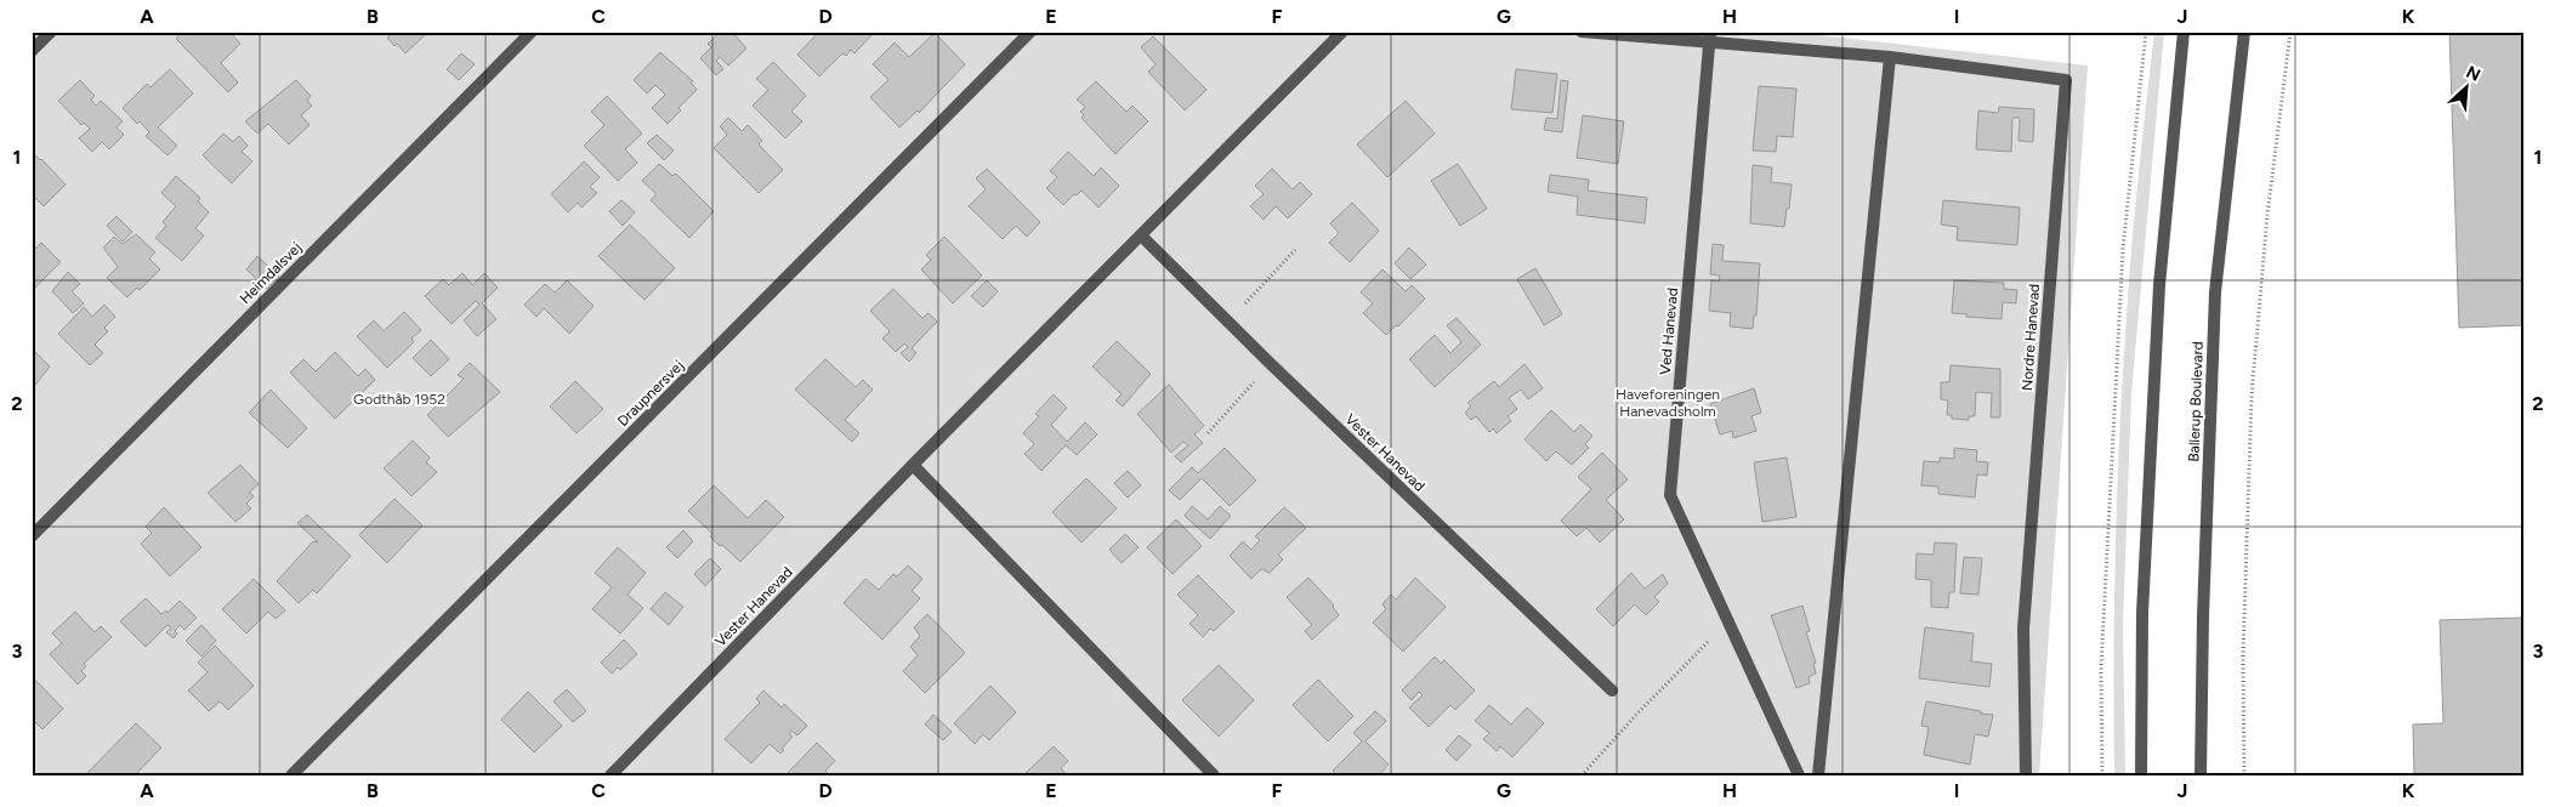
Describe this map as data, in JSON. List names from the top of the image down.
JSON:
{
  "streets": {
    "street": [
      "Heimdalsvej",
      "Ved Hanevad",
      "Nordre Hanevad",
      "Draupnersvej",
      "Ballerup Boulevard",
      "Vester Hanevad"
    ]
  },
  "crossings": [
    ["Ved Hanevad", "Nordre Hanevad"]
  ],
  "parks": ["Haveforeningen Hanevadsholm", "Godthåb 1952"],
  "north": "top right",
  "grid": {
    "columns": [
      "A",
      "B",
      "C",
      "D",
      "E",
      "F",
      "G",
      "H",
      "I",
      "J",
      "K"
    ],
    "rows": ["1", "2", "3"]
  }
}
